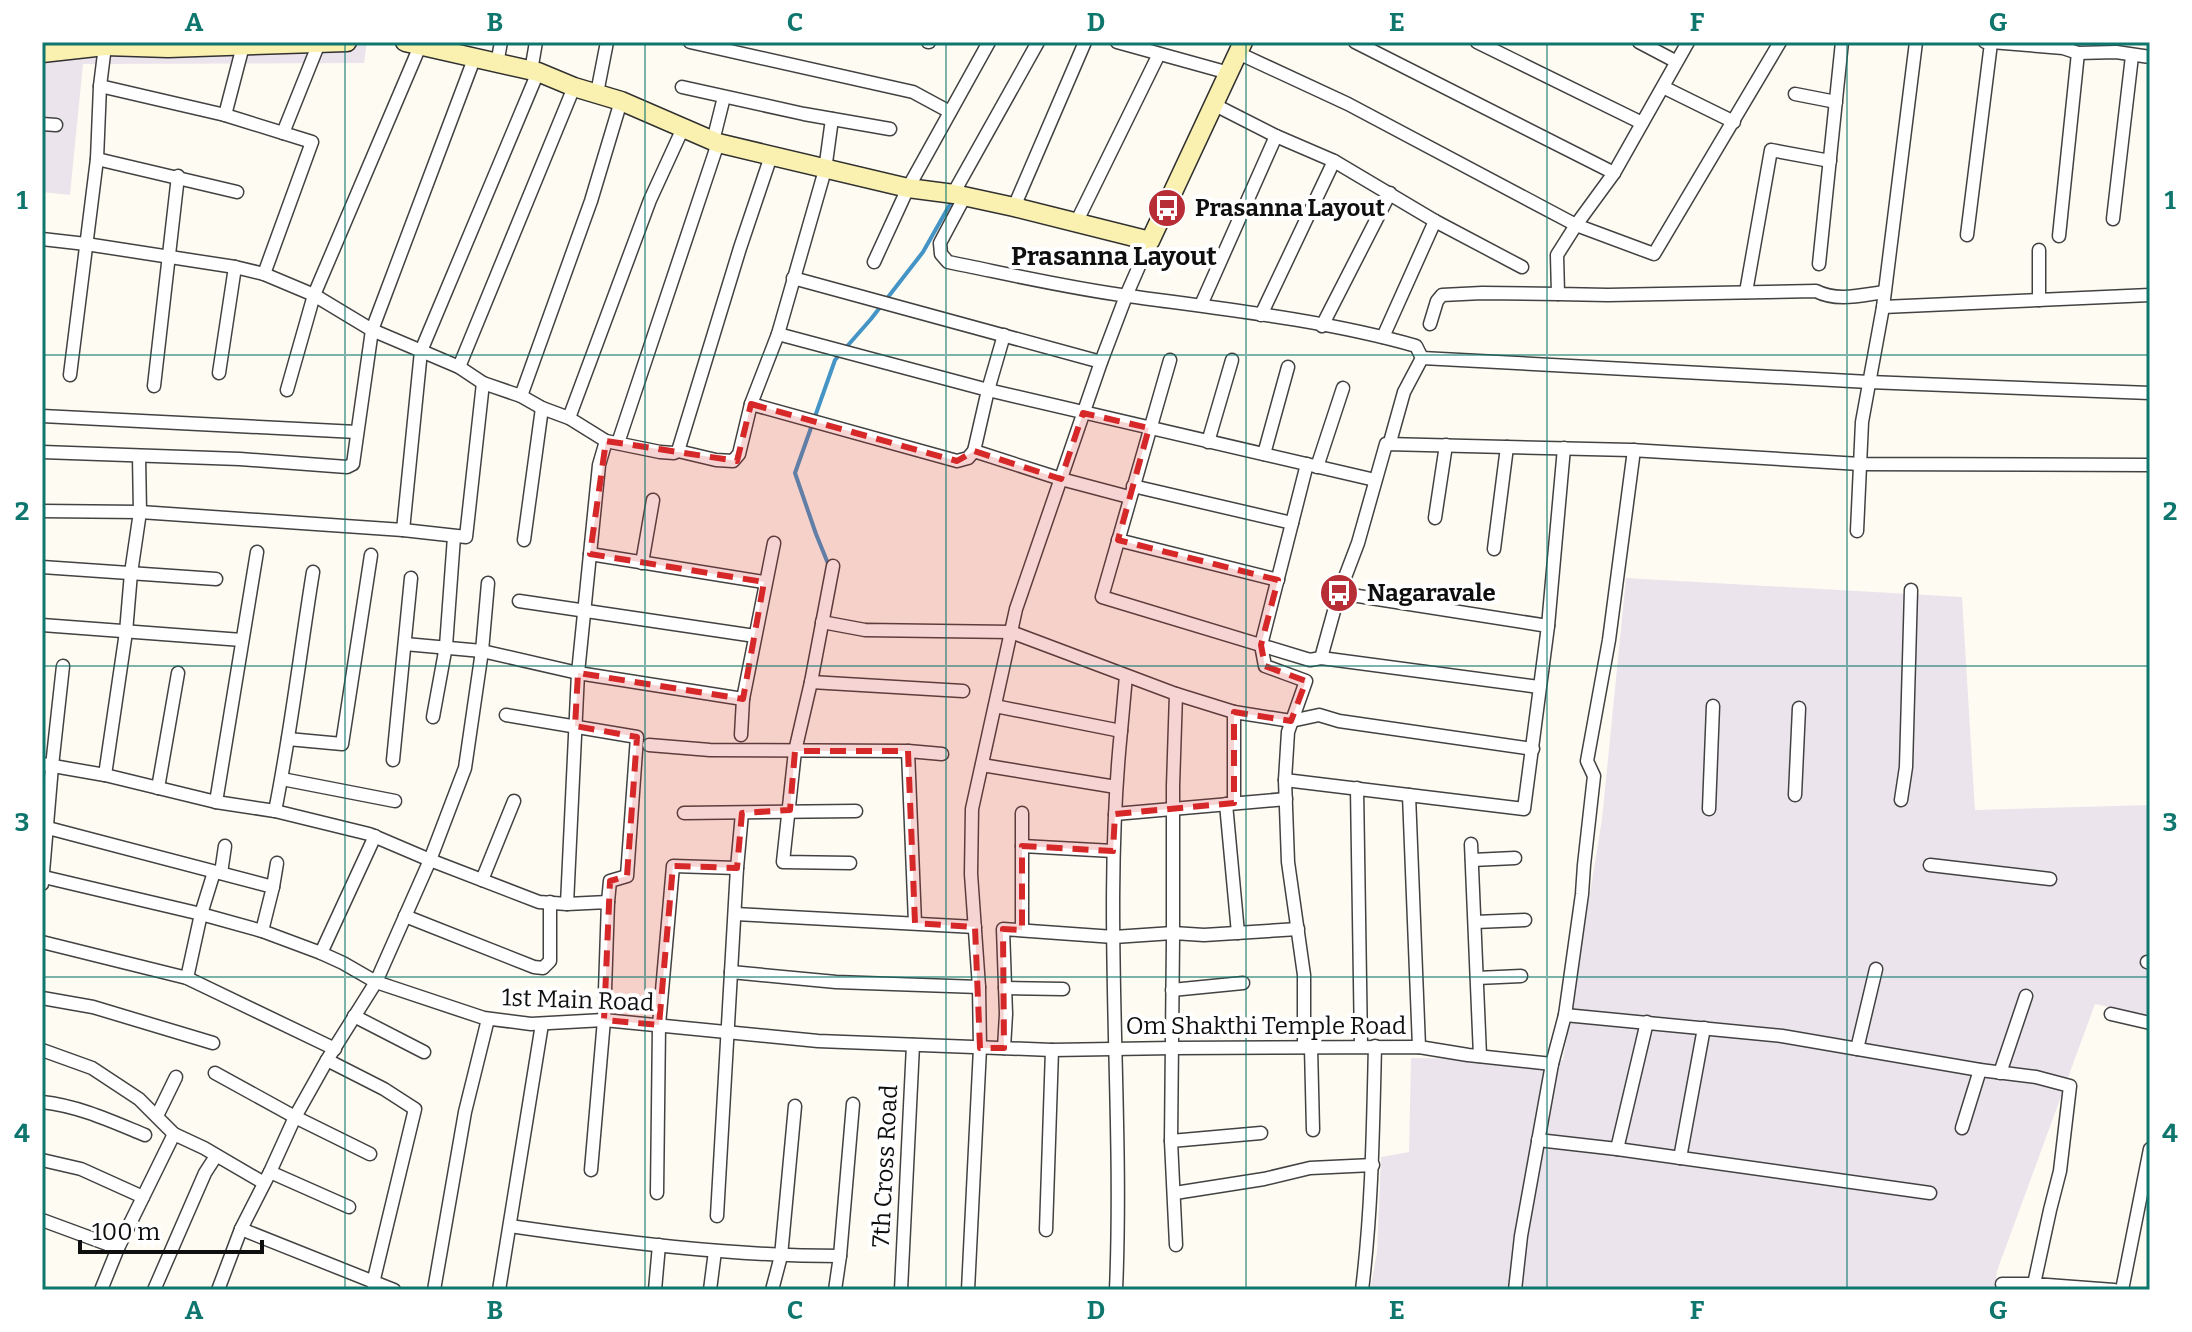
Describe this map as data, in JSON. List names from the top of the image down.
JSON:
{
  "streets": {
    "street": ["1st Main Road", "Om Shakthi Temple Road", "7th Cross Road"]
  },
  "crossings": [
    ["1st Main Road", "Om Shakthi Temple Road"],
    ["1st Main Road", "7th Cross Road"]
  ],
  "districts": ["Prasanna Layout"],
  "places": {
    "bus stop": ["Prasanna Layout", "Nagaravale"]
  },
  "scale_bar": "100 m",
  "grid": {
    "columns": [
      "A",
      "B",
      "C",
      "D",
      "E",
      "F",
      "G"
    ],
    "rows": [
      "1",
      "2",
      "3",
      "4"
    ]
  }
}
